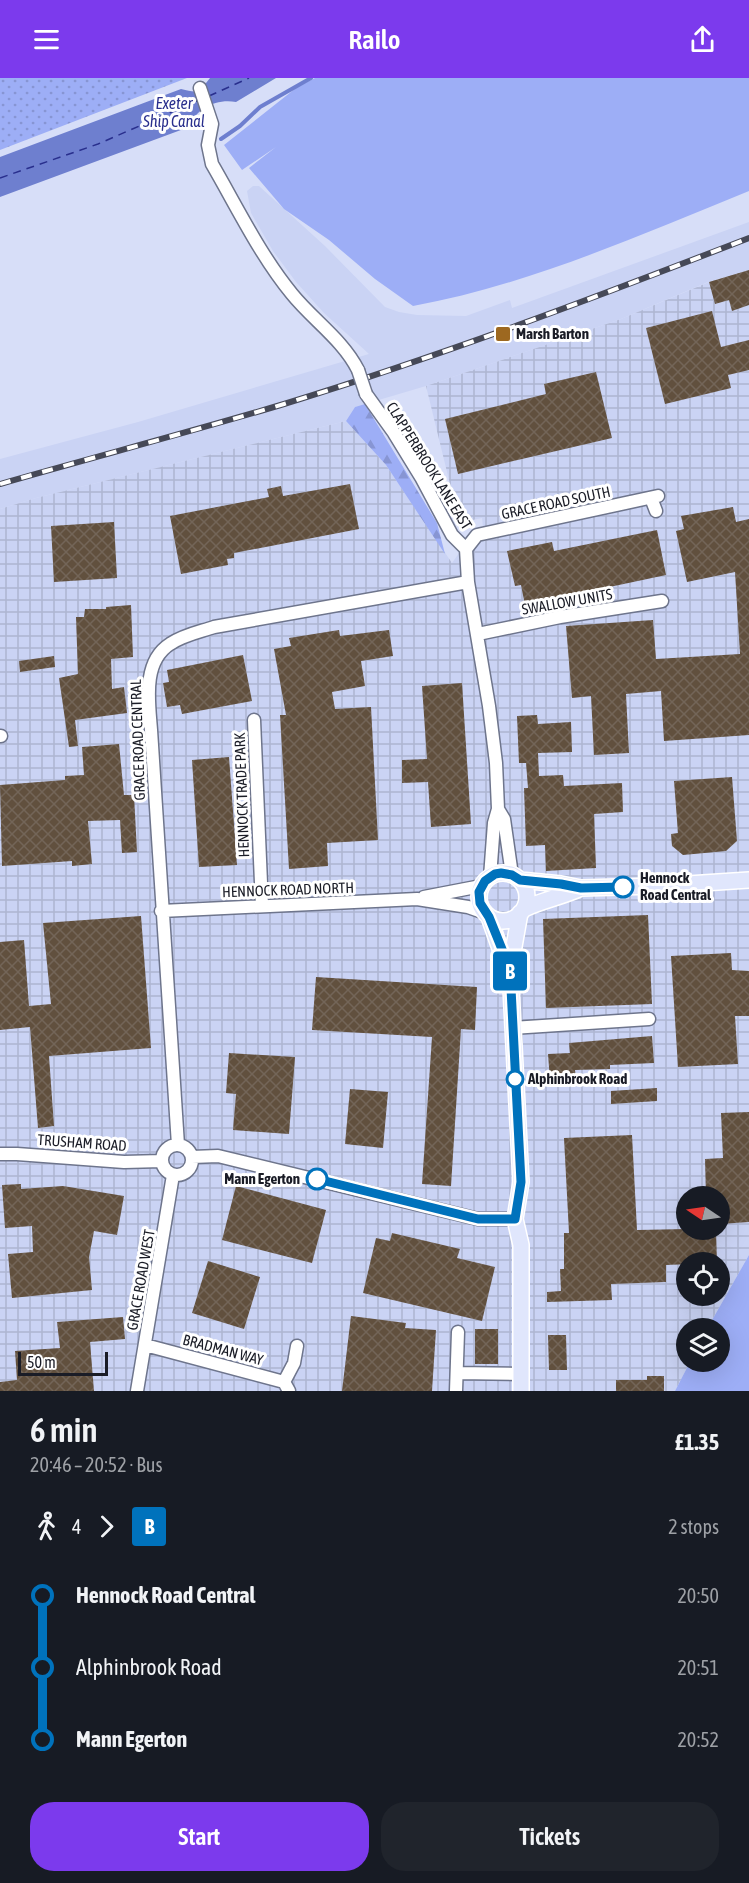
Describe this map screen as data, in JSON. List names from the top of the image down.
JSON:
{
  "streets": {
    "street": [
      "CLAPPERBROOK LANE EAST",
      "GRACE ROAD SOUTH",
      "SWALLOW UNITS",
      "GRACE ROAD CENTRAL",
      "HENNOCK TRADE PARK",
      "HENNOCK ROAD NORTH",
      "TRUSHAM ROAD",
      "GRACE ROAD WEST",
      "BRADMAN WAY"
    ]
  },
  "crossings": [
    ["CLAPPERBROOK LANE EAST", "GRACE ROAD SOUTH"],
    ["GRACE ROAD CENTRAL", "HENNOCK ROAD NORTH"],
    ["GRACE ROAD CENTRAL", "TRUSHAM ROAD"],
    ["GRACE ROAD CENTRAL", "GRACE ROAD WEST"],
    ["HENNOCK TRADE PARK", "HENNOCK ROAD NORTH"],
    ["TRUSHAM ROAD", "GRACE ROAD WEST"],
    ["GRACE ROAD WEST", "BRADMAN WAY"]
  ],
  "water": ["Exeter Ship Canal"],
  "places": {
    "transit": ["Marsh Barton"],
    "other": ["Hennock Road Central", "Alphinbrook Road", "Mann Egerton"]
  },
  "lines": ["bus line B"],
  "scale_bar": "50 m",
  "north": "left",
  "page": {
    "header": "Railo",
    "on_map": "B",
    "scale": "50 m",
    "heading": ["6 min", "20:46 – 20:52 · Bus", "£1.35"],
    "legs": ["4", "B", "2 stops"],
    "list": [
      {
        "name": "Hennock Road Central",
        "value": "20:50"
      },
      {
        "name": "Alphinbrook Road",
        "value": "20:51"
      },
      {
        "name": "Mann Egerton",
        "value": "20:52"
      }
    ],
    "buttons": ["Start", "Tickets"]
  }
}
